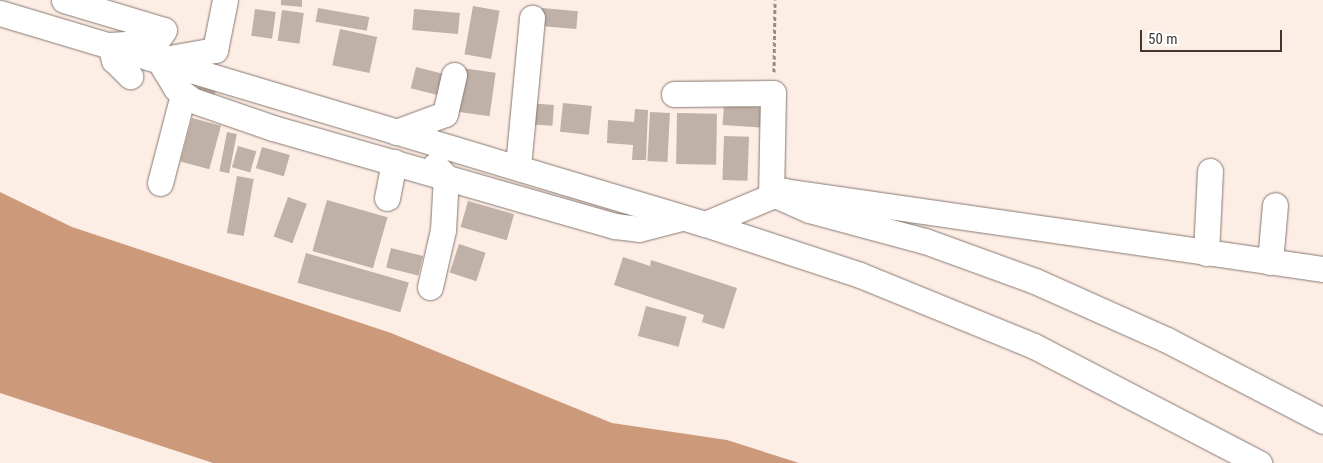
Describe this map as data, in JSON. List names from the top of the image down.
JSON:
{
  "scale_bar": "50 m"
}
